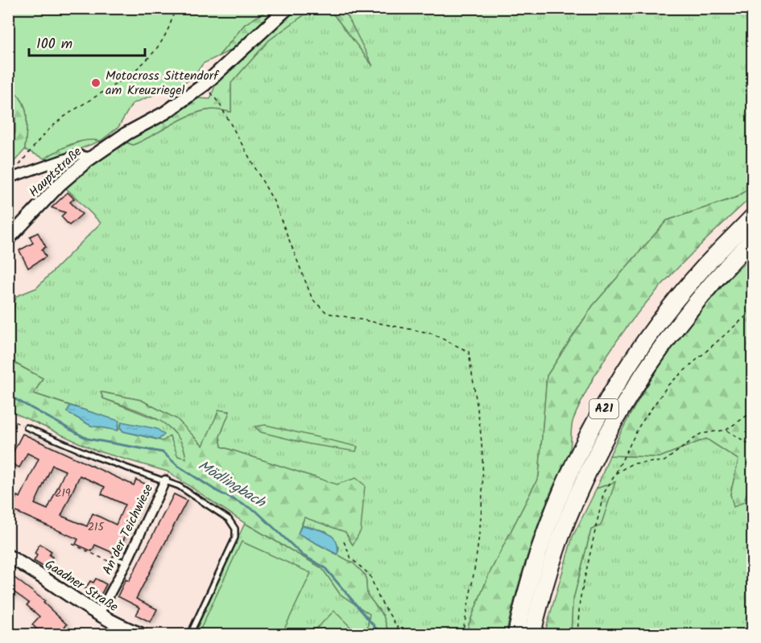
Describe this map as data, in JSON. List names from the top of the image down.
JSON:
{
  "streets": {
    "highway": ["A21"],
    "main road": ["Hauptstraße", "Gaadner Straße"],
    "street": ["An der Teichwiese"]
  },
  "crossings": [
    ["An der Teichwiese", "Gaadner Straße"]
  ],
  "water": ["Mödlingbach"],
  "places": ["Motocross Sittendorf am Kreuzriegel"],
  "house_numbers": ["219", "215"],
  "scale_bar": "100 m"
}
